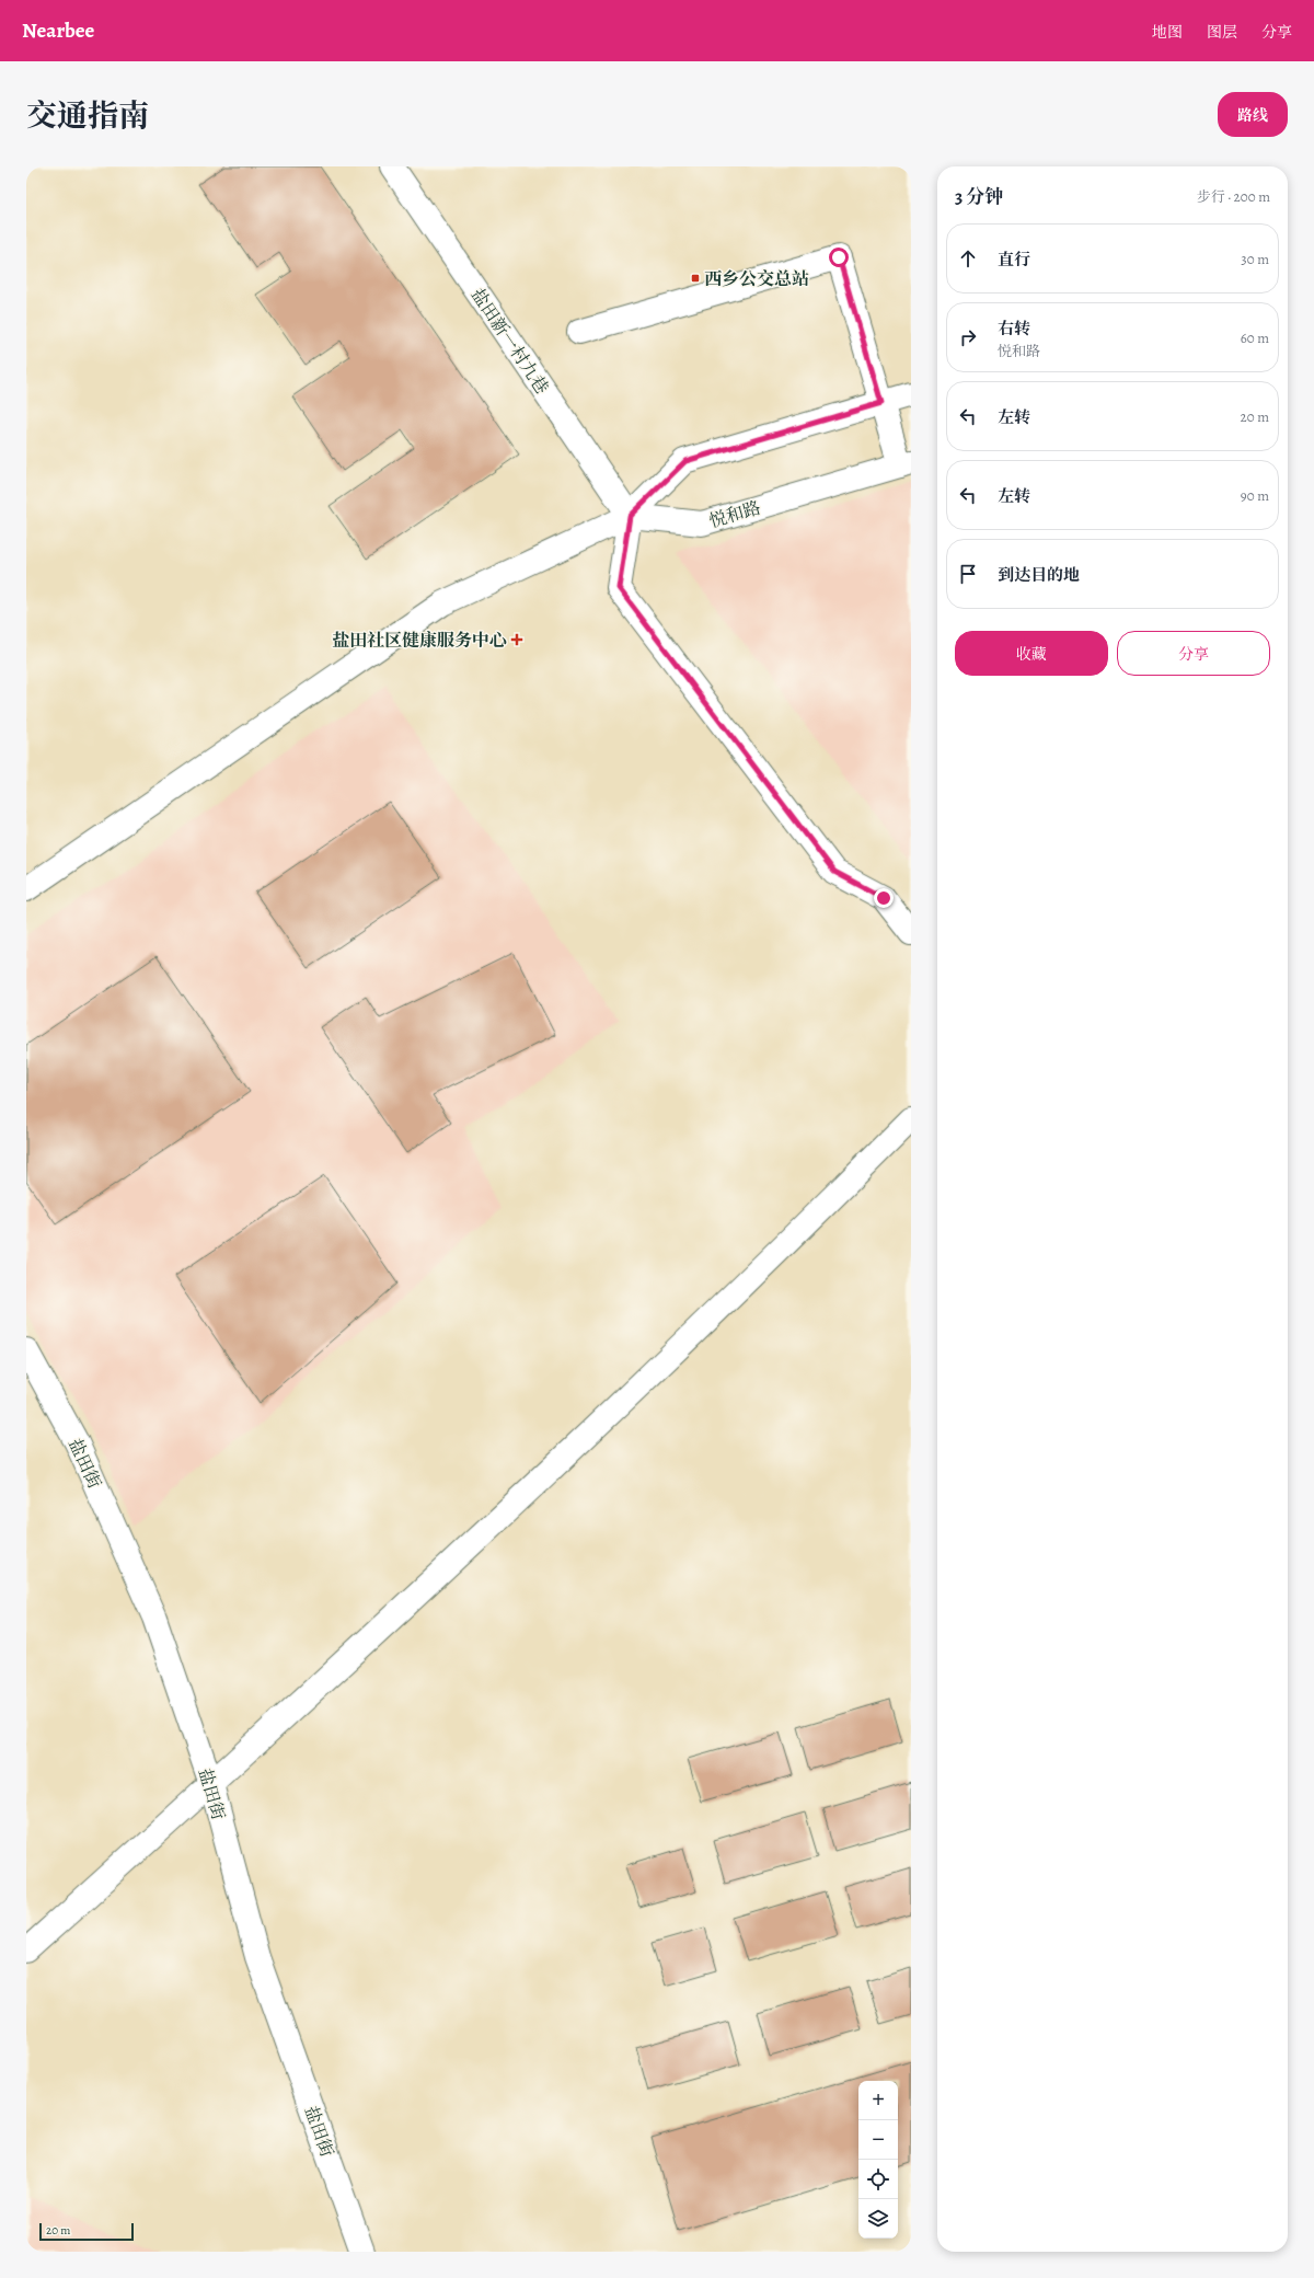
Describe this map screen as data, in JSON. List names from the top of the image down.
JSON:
{
  "streets": {
    "street": ["盐田新一村九巷", "悦和路", "盐田街"]
  },
  "crossings": [
    ["盐田新一村九巷", "悦和路"]
  ],
  "places": {
    "transit": ["西乡公交总站"],
    "health": ["盐田社区健康服务中心"]
  },
  "scale_bar": "20 m",
  "page": {
    "header": "Nearbee",
    "nav": ["地图", "图层", "分享"],
    "title": "交通指南",
    "buttons": [
      "路线",
      ["收藏", "分享"]
    ],
    "heading": ["3 分钟", "步行 · 200 m"],
    "list": [
      ["直行", "30 m"],
      ["右转", "悦和路", "60 m"],
      ["左转", "20 m"],
      ["左转", "90 m"],
      "到达目的地"
    ],
    "map_buttons": ["+", "−"],
    "scale": "20 m"
  }
}
